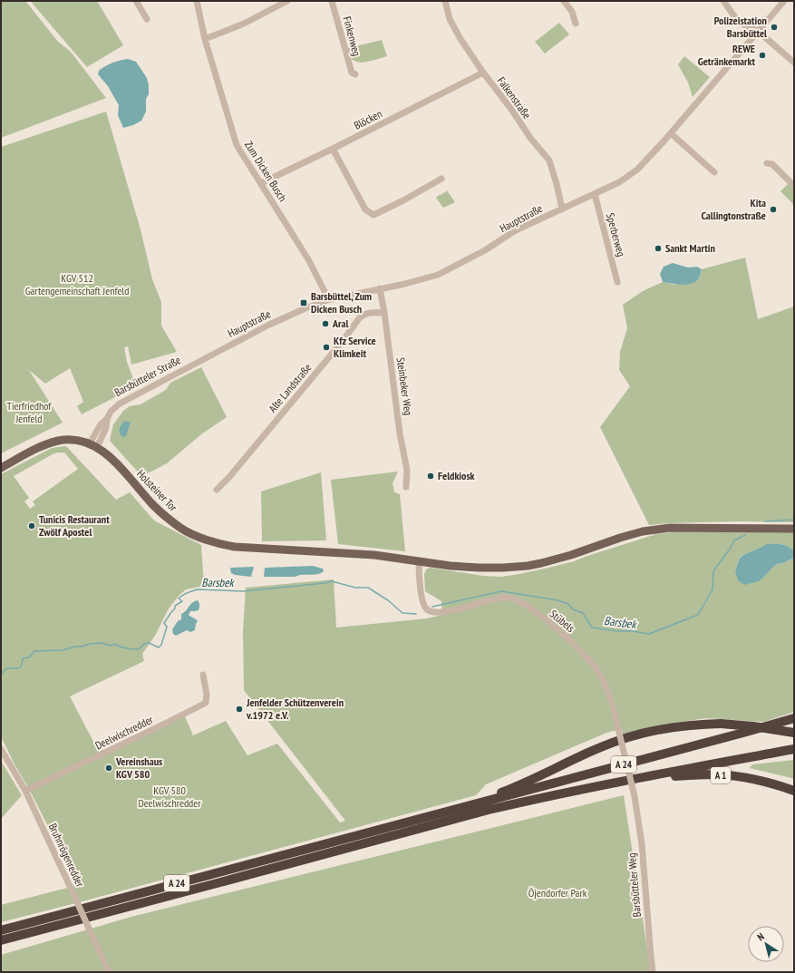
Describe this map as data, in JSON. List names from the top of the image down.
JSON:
{
  "streets": {
    "highway": ["A 24", "A 1"],
    "main road": ["Holsteiner Tor"],
    "street": [
      "Finkenweg",
      "Falkenstraße",
      "Blöcken",
      "Zum Dicken Busch",
      "Hauptstraße",
      "Sperberweg",
      "Barsbütteler Straße",
      "Steinbeker Weg",
      "Alte Landstraße",
      "Stübels",
      "Deelwischredder",
      "Bruhnrögenredder",
      "Barsbütteler Weg"
    ]
  },
  "crossings": [
    ["Falkenstraße", "Blöcken"],
    ["Falkenstraße", "Hauptstraße"],
    ["Blöcken", "Zum Dicken Busch"],
    ["Zum Dicken Busch", "Hauptstraße"],
    ["Hauptstraße", "Sperberweg"],
    ["Hauptstraße", "Barsbütteler Straße"],
    ["Hauptstraße", "Steinbeker Weg"],
    ["Barsbütteler Straße", "Holsteiner Tor"],
    ["Steinbeker Weg", "Alte Landstraße"],
    ["Holsteiner Tor", "Stübels"],
    ["Stübels", "Barsbütteler Weg"],
    ["Deelwischredder", "Bruhnrögenredder"],
    ["A 24", "A 1"]
  ],
  "water": ["Barsbek"],
  "parks": [
    "KGV 512 Gartengemeinschaft Jenfeld",
    "Tierfriedhof Jenfeld",
    "KGV 580 Deelwischredder",
    "Öjendorfer Park"
  ],
  "places": {
    "other": [
      "Polizeistation Barsbüttel",
      "REWE Getränkemarkt",
      "Kita Callingtonstraße",
      "Sankt Martin",
      "Aral",
      "Kfz Service Klimkeit",
      "Feldkiosk",
      "Tunicis Restaurant Zwölf Apostel",
      "Jenfelder Schützenverein v.1972 e.V.",
      "Vereinshaus KGV 580"
    ],
    "transit": ["Barsbüttel, Zum Dicken Busch"]
  },
  "north": "top left"
}
